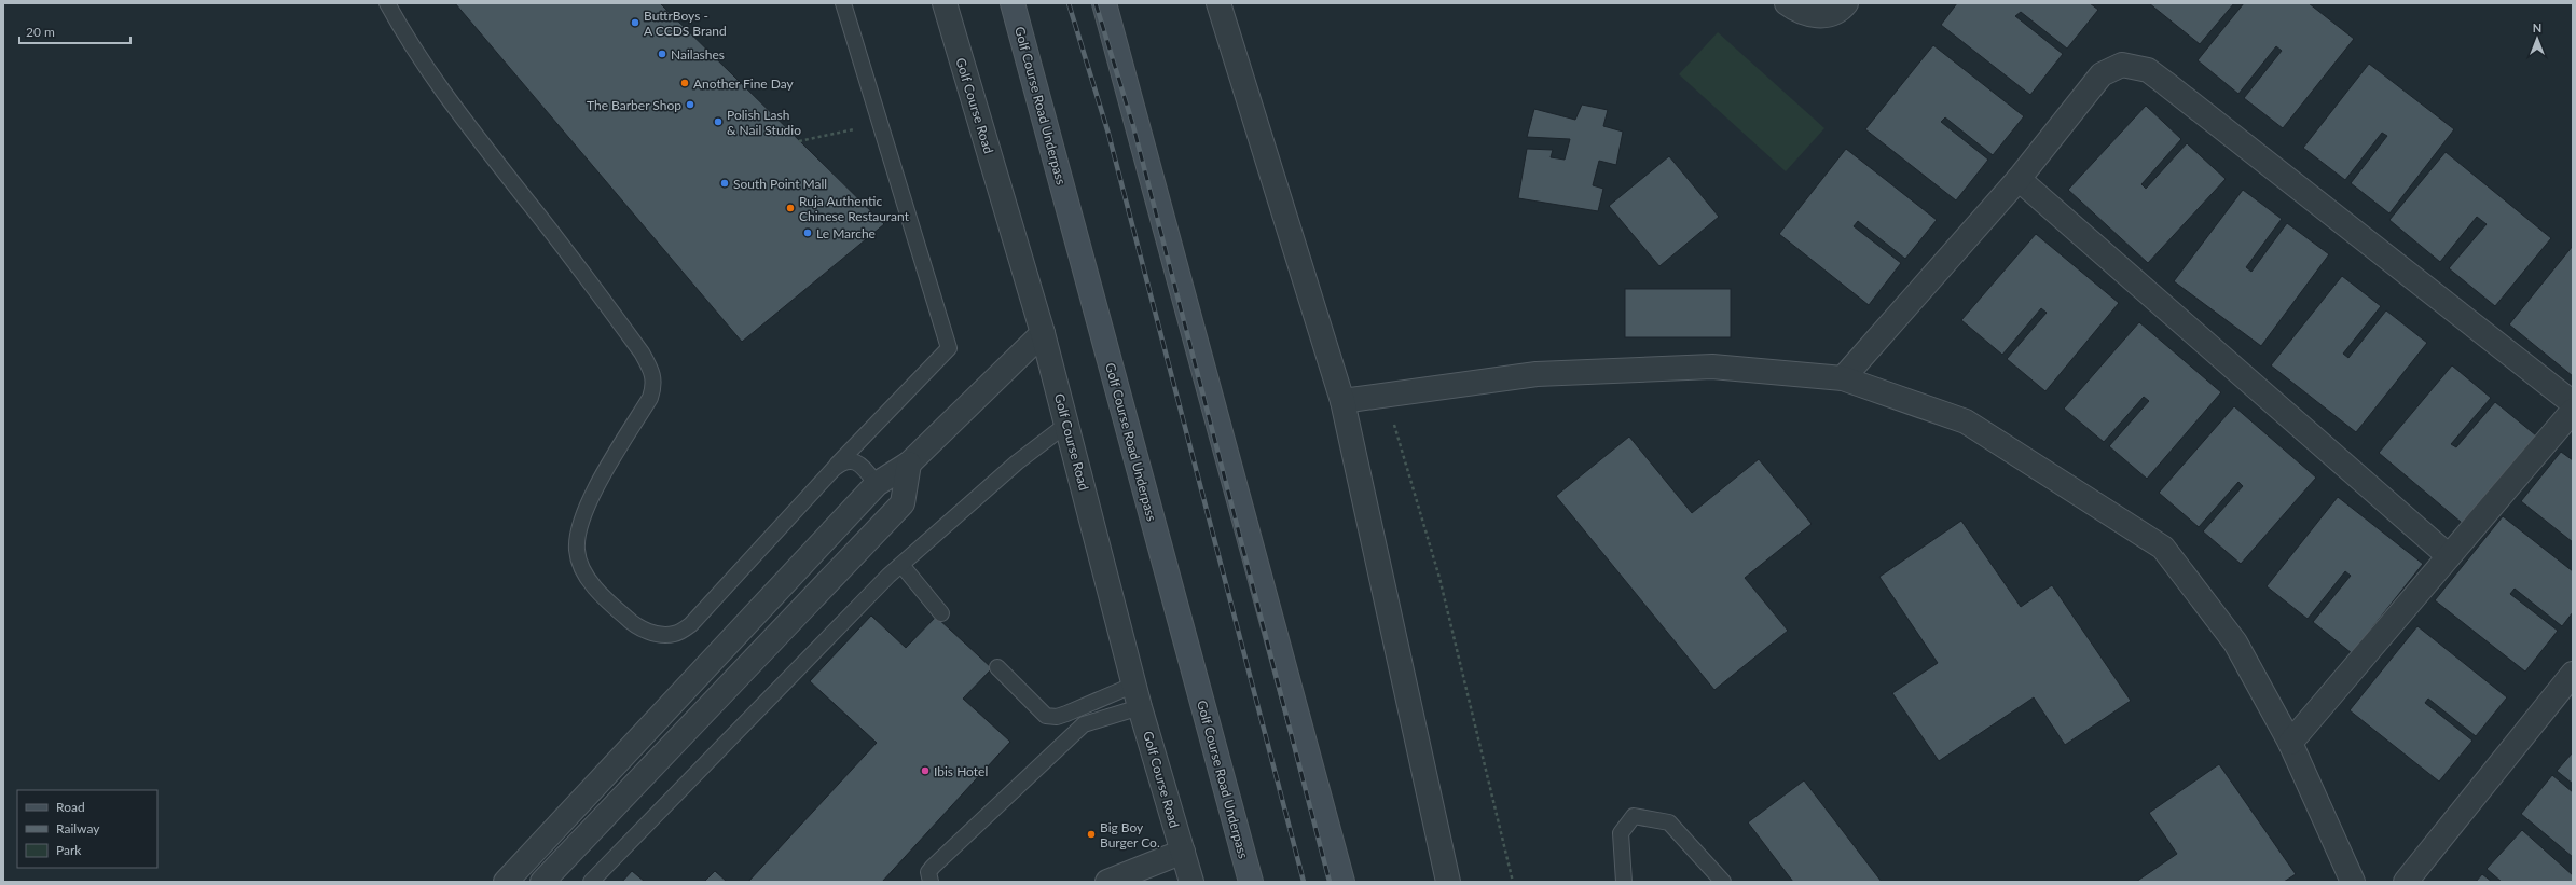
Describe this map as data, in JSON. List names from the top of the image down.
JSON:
{
  "streets": {
    "main road": ["Golf Course Road Underpass"],
    "street": ["Golf Course Road"]
  },
  "places": [
    "ButtrBoys - A CCDS Brand",
    "Nailashes",
    "Another Fine Day",
    "The Barber Shop",
    "Polish Lash & Nail Studio",
    "South Point Mall",
    "Ruja Authentic Chinese Restaurant",
    "Le Marche",
    "Ibis Hotel",
    "Big Boy Burger Co."
  ],
  "legend": ["Road", "Railway", "Park"],
  "scale_bar": "20 m",
  "north": "top"
}
